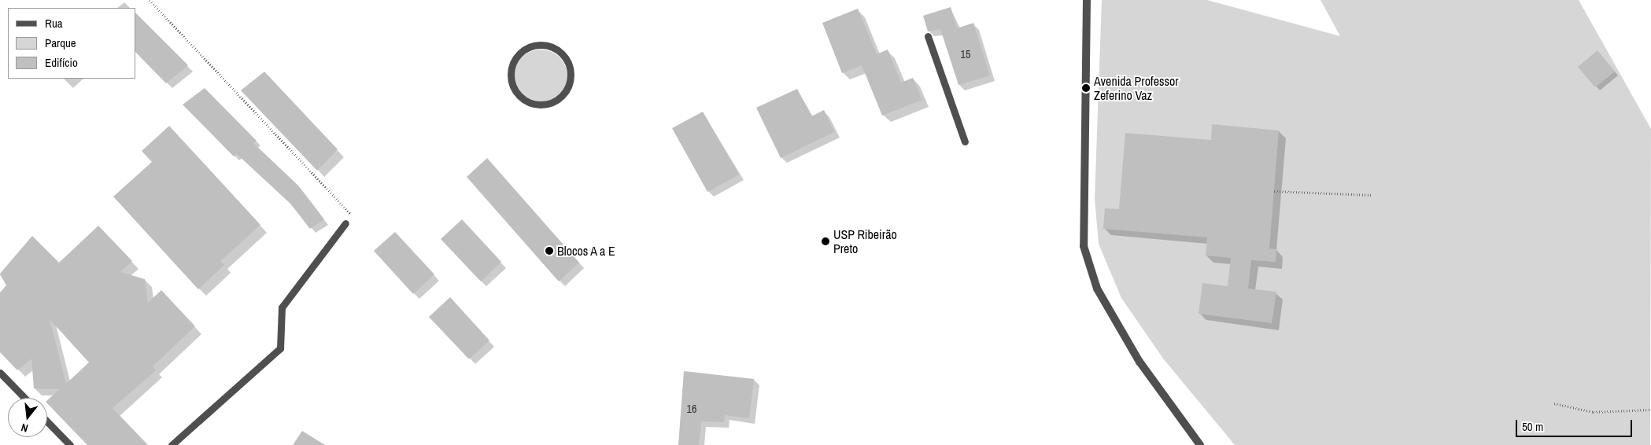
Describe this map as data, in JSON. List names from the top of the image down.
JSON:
{
  "places": ["Avenida Professor Zeferino Vaz", "USP Ribeirão Preto", "Blocos A a E"],
  "house_numbers": ["15", "16"],
  "legend": ["Rua", "Parque", "Edifício"],
  "scale_bar": "50 m",
  "north": "bottom"
}
